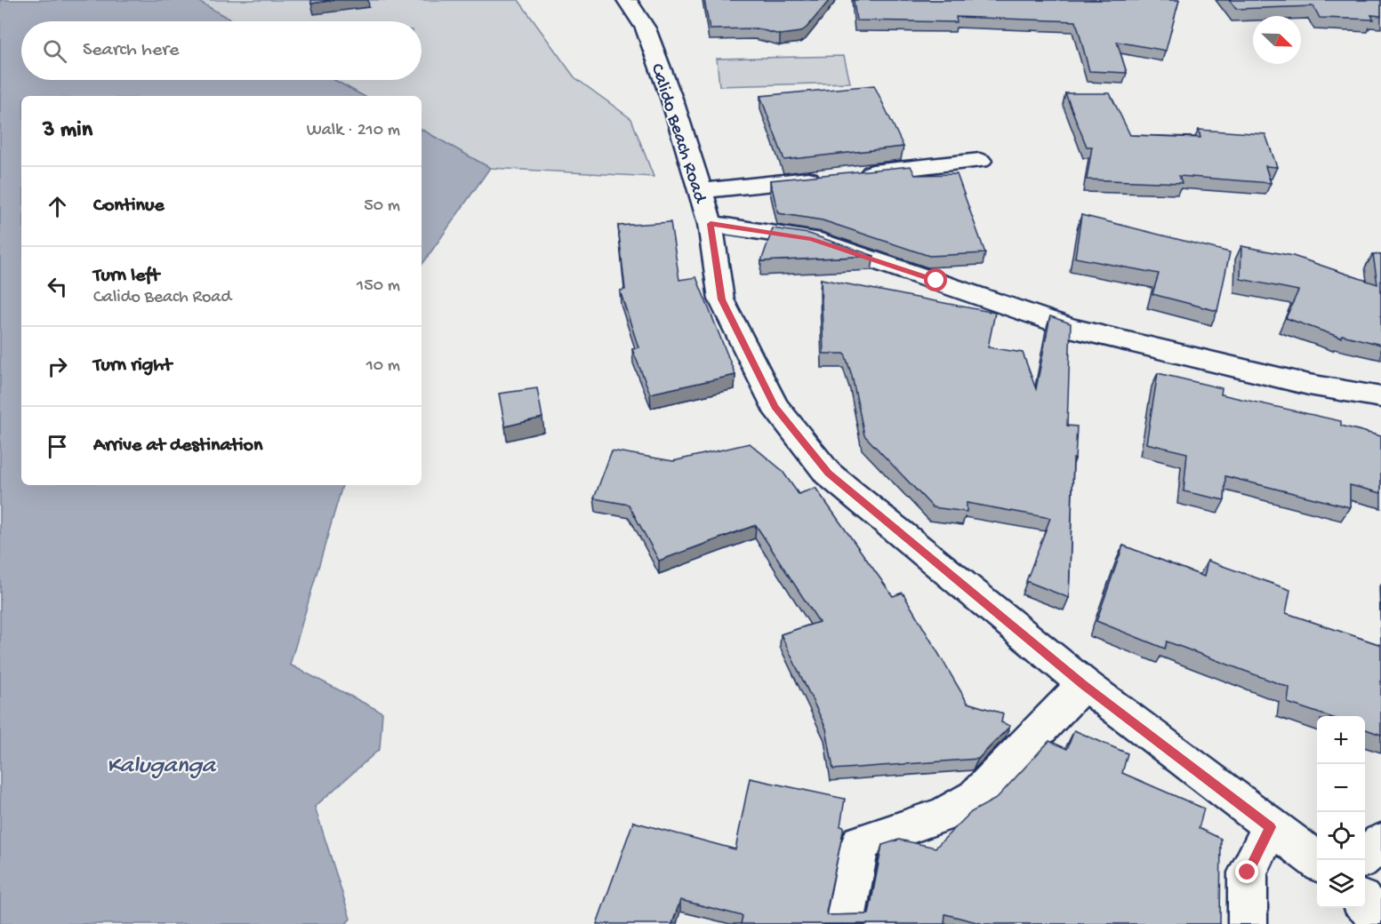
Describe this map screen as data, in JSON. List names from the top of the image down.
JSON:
{
  "streets": {
    "street": ["Calido Beach Road"]
  },
  "water": ["Kaluganga"],
  "north": "bottom right",
  "page": {
    "search": "Search here",
    "heading": ["3 min", "Walk · 210 m"],
    "list": [
      ["Continue", "50 m"],
      ["Turn left", "Calido Beach Road", "150 m"],
      ["Turn right", "10 m"],
      "Arrive at destination"
    ],
    "map_buttons": ["+", "−"]
  }
}
